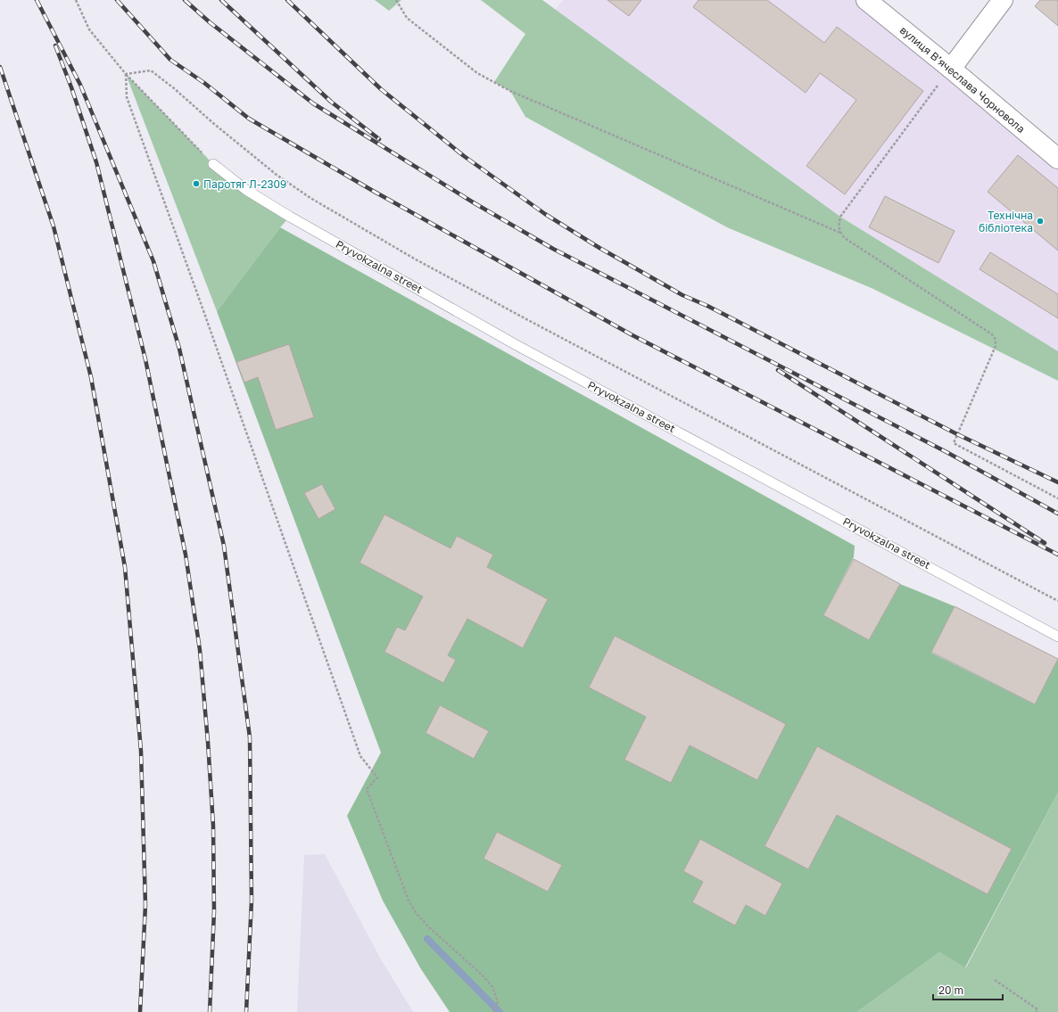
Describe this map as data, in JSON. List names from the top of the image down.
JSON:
{
  "streets": {
    "street": ["вулиця Вʼячеслава Чорновола"],
    "lane": ["Pryvokzalna street"]
  },
  "places": ["Паротяг Л-2309", "Технічна бібліотека"],
  "scale_bar": "20 m"
}
